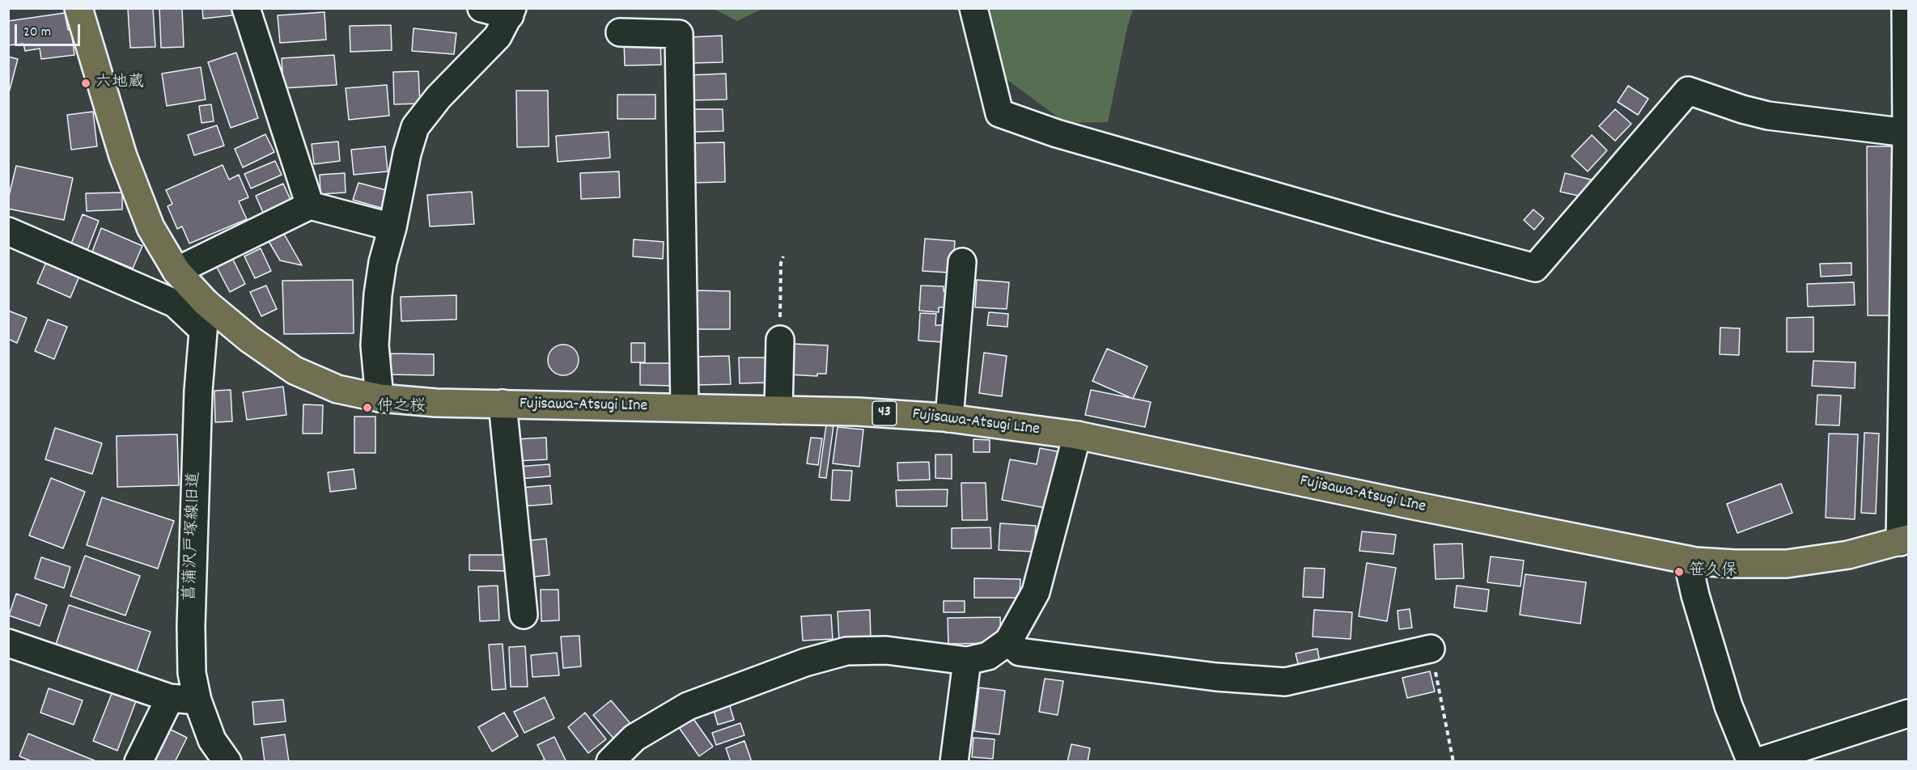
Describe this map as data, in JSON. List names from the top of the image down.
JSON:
{
  "streets": {
    "main road": ["Fujisawa-Atsugi LIne", "43"],
    "street": ["菖蒲沢戸塚線旧道"]
  },
  "crossings": [
    ["Fujisawa-Atsugi LIne", "菖蒲沢戸塚線旧道"]
  ],
  "places": ["六地蔵", "仲之桜", "笹久保"],
  "scale_bar": "20 m"
}
